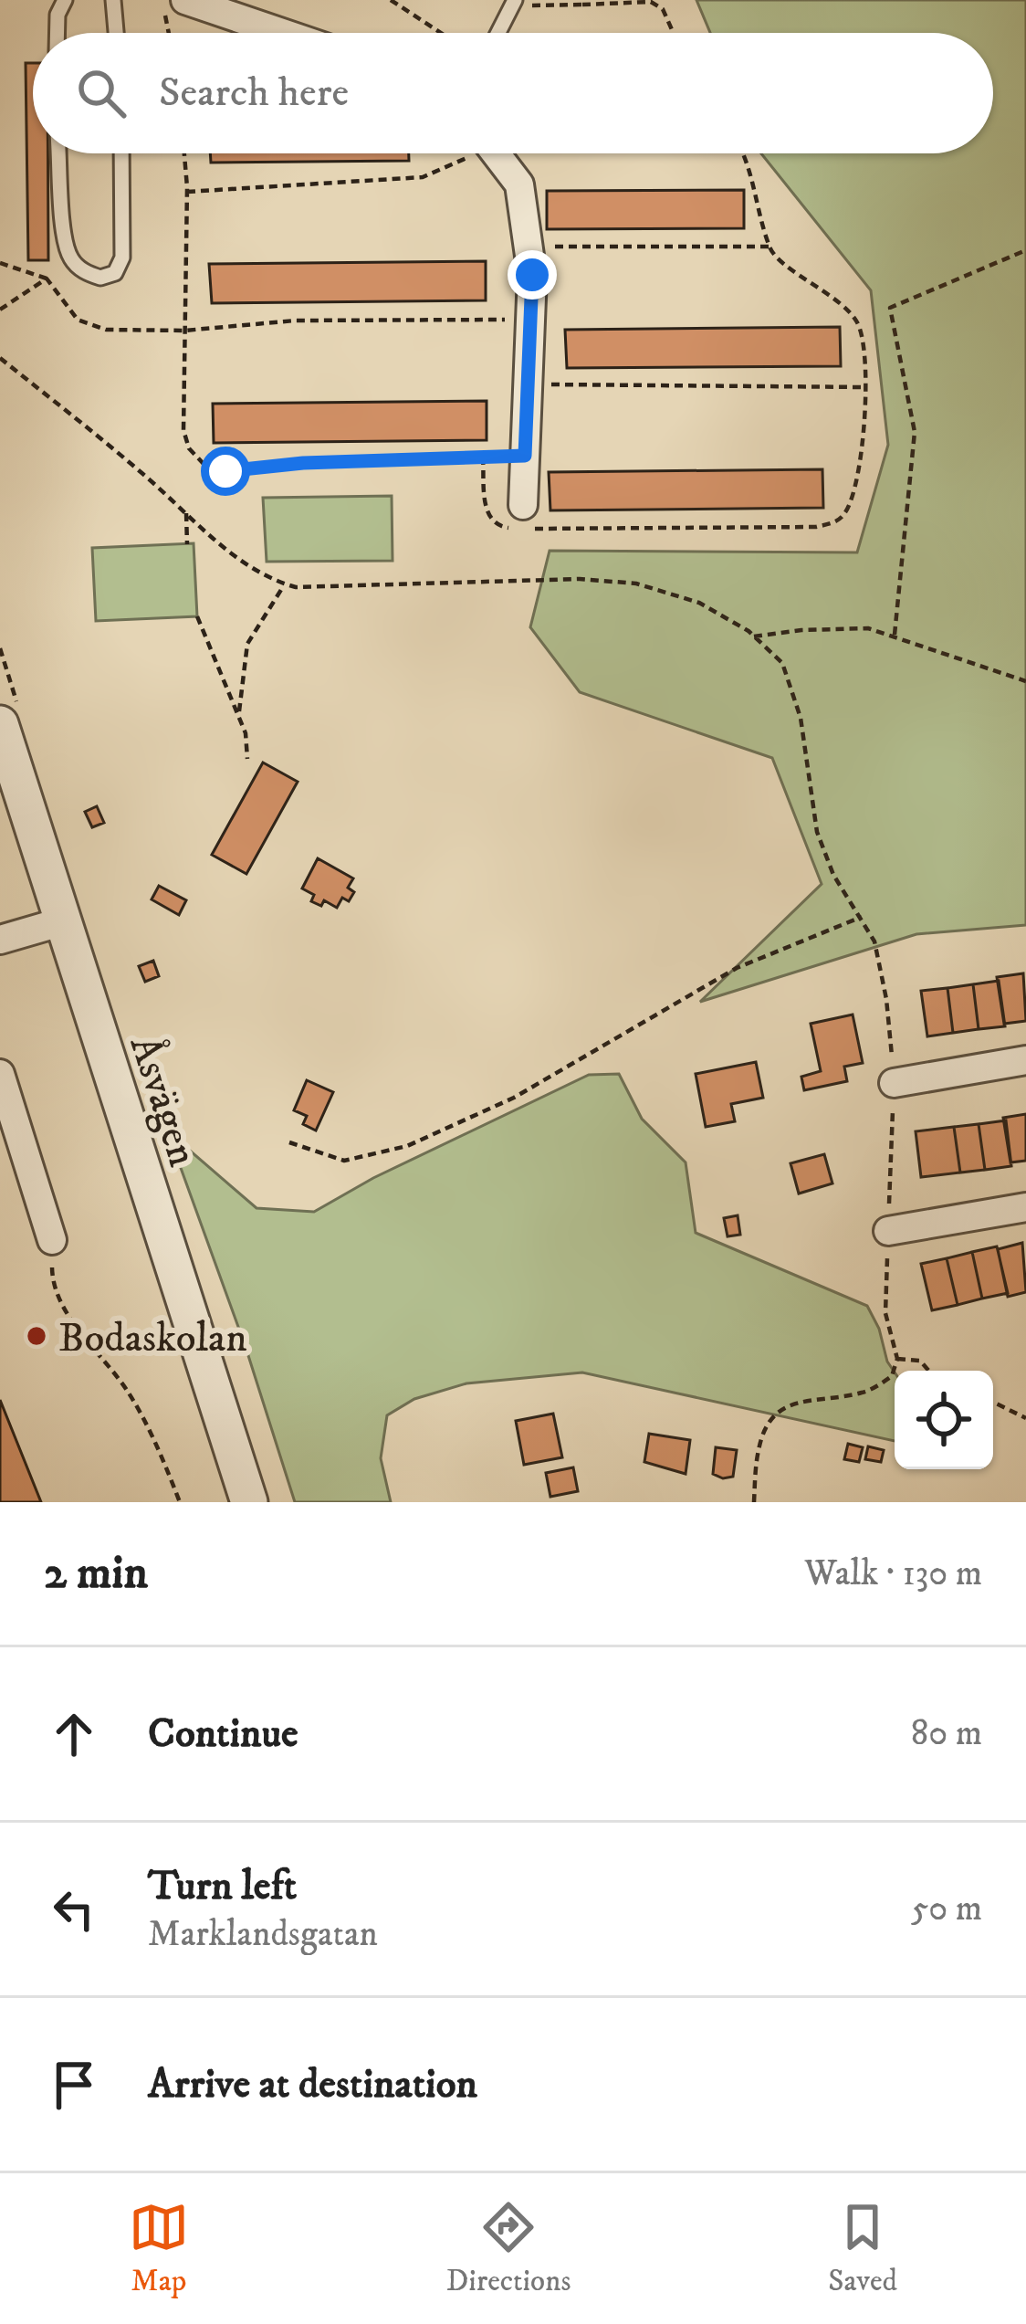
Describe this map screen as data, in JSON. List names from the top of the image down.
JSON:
{
  "streets": {
    "street": ["Åsvägen"]
  },
  "places": ["Bodaskolan"],
  "page": {
    "search": "Search here",
    "heading": ["2 min", "Walk · 130 m"],
    "list": [
      ["Continue", "80 m"],
      ["Turn left", "Marklandsgatan", "50 m"],
      "Arrive at destination"
    ],
    "nav": ["Map", "Directions", "Saved"]
  }
}
